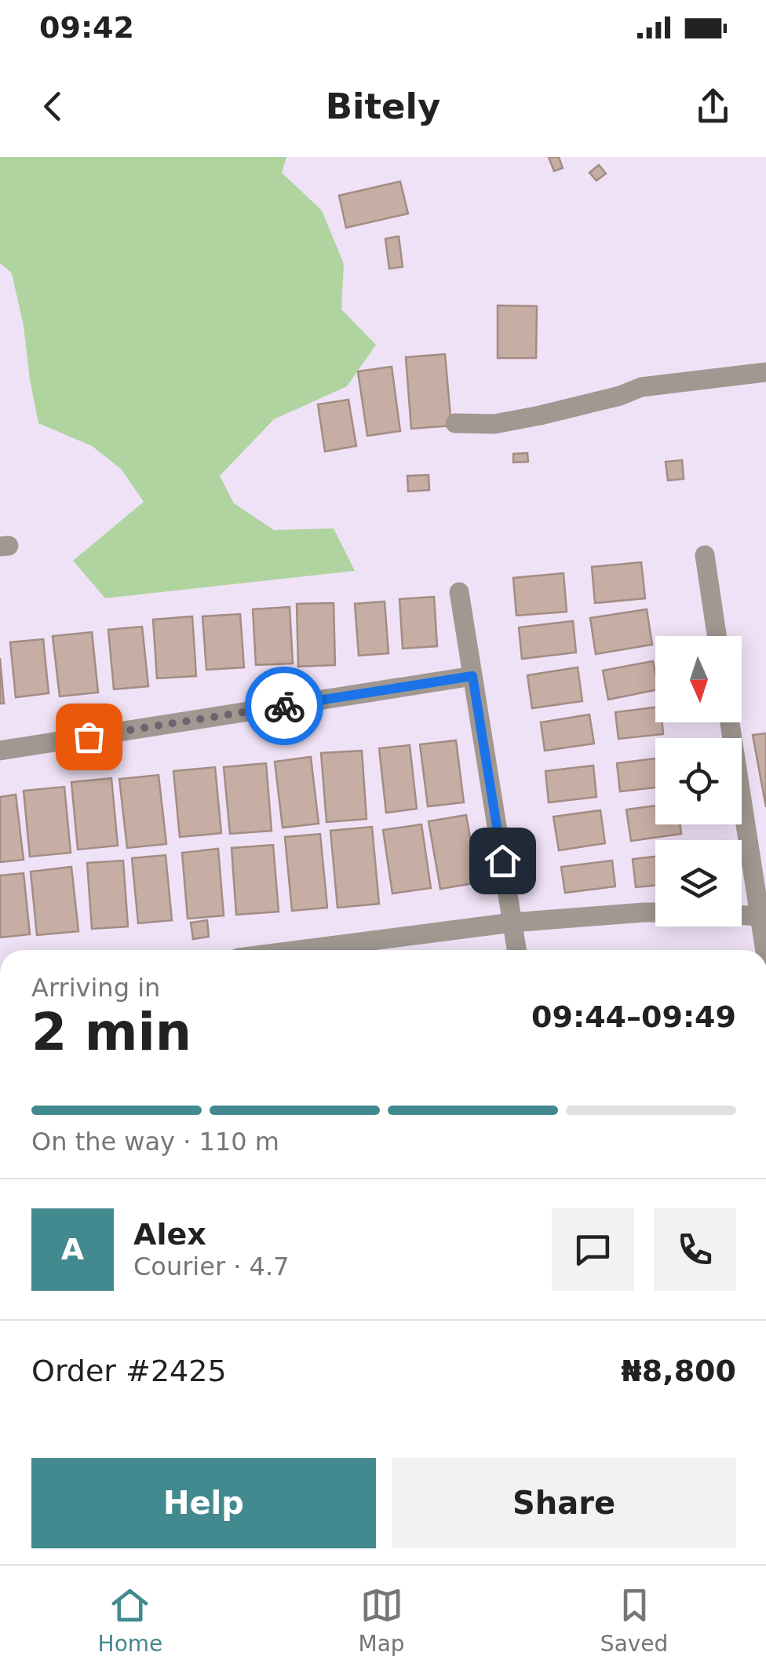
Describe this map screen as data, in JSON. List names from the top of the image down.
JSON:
{
  "north": "bottom",
  "page": {
    "status": "09:42",
    "header": "Bitely",
    "heading": ["2 min", "Arriving in", "09:44–09:49"],
    "panel": [
      "Alex",
      "Courier · 4.7",
      "Order #2425",
      "₦8,800"
    ],
    "bar": "On the way · 110 m",
    "round": "A",
    "buttons": ["Help", "Share"],
    "tabs": ["Home", "Map", "Saved"]
  }
}
